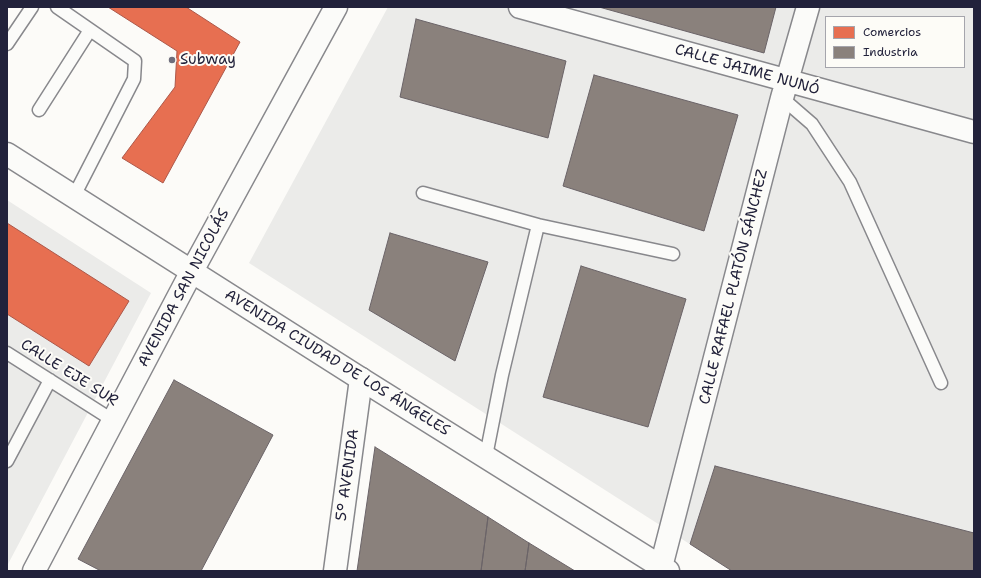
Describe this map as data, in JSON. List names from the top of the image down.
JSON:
{
  "streets": {
    "street": [
      "CALLE JAIME NUNÓ",
      "CALLE RAFAEL PLATÓN SÁNCHEZ",
      "AVENIDA SAN NICOLÁS",
      "AVENIDA CIUDAD DE LOS ÁNGELES",
      "5° AVENIDA"
    ],
    "lane": ["CALLE EJE SUR"]
  },
  "crossings": [
    ["CALLE JAIME NUNÓ", "CALLE RAFAEL PLATÓN SÁNCHEZ"],
    ["CALLE RAFAEL PLATÓN SÁNCHEZ", "AVENIDA CIUDAD DE LOS ÁNGELES"],
    ["AVENIDA SAN NICOLÁS", "AVENIDA CIUDAD DE LOS ÁNGELES"],
    ["AVENIDA SAN NICOLÁS", "CALLE EJE SUR"],
    ["AVENIDA CIUDAD DE LOS ÁNGELES", "5° AVENIDA"]
  ],
  "places": ["Subway"],
  "legend": ["Comercios", "Industria"]
}
